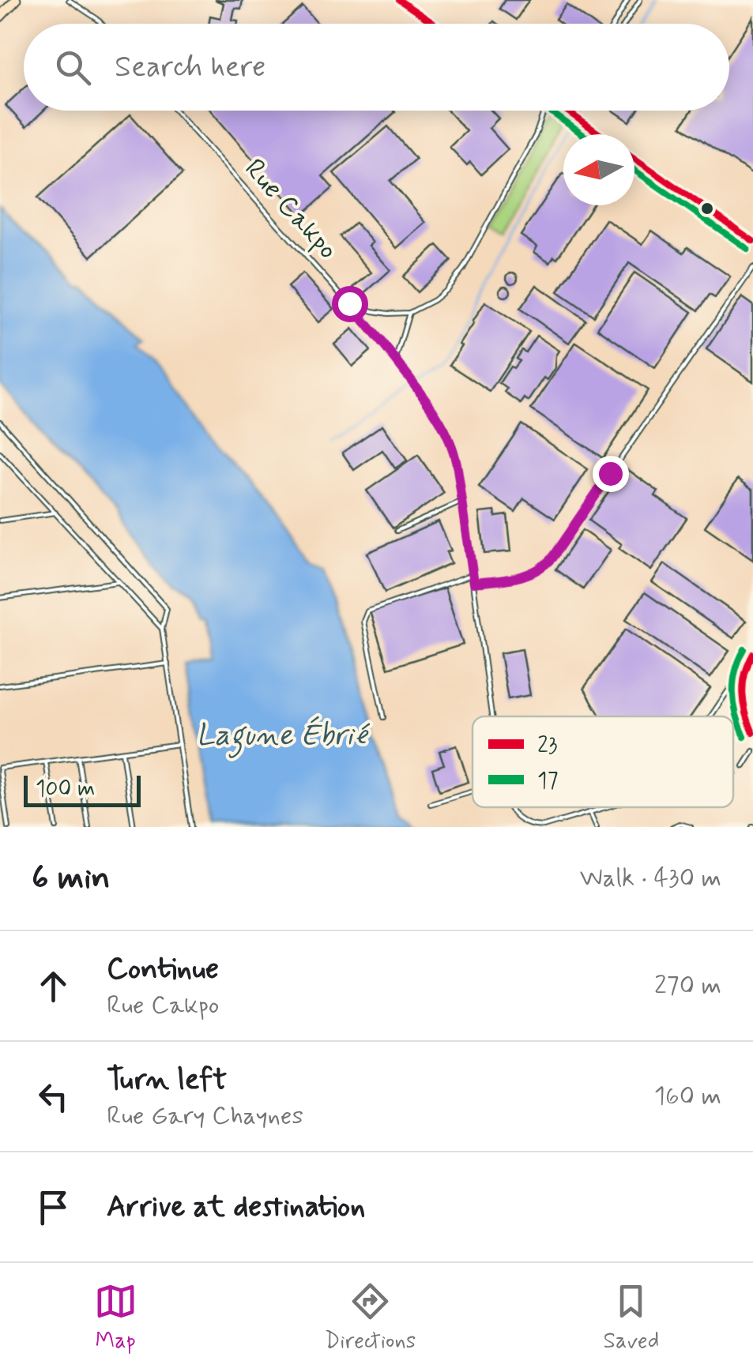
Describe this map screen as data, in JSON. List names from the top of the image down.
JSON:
{
  "streets": {
    "lane": ["Rue Cakpo"]
  },
  "water": ["Lagune Ébrié"],
  "lines": ["transit line 23", "transit line 17"],
  "legend": ["23", "17"],
  "scale_bar": "100 m",
  "north": "left",
  "page": {
    "search": "Search here",
    "scale": "100 m",
    "heading": ["6 min", "Walk · 430 m"],
    "list": [
      ["Continue", "Rue Cakpo", "270 m"],
      ["Turn left", "Rue Gary Chaynes", "160 m"],
      "Arrive at destination"
    ],
    "nav": ["Map", "Directions", "Saved"]
  }
}
